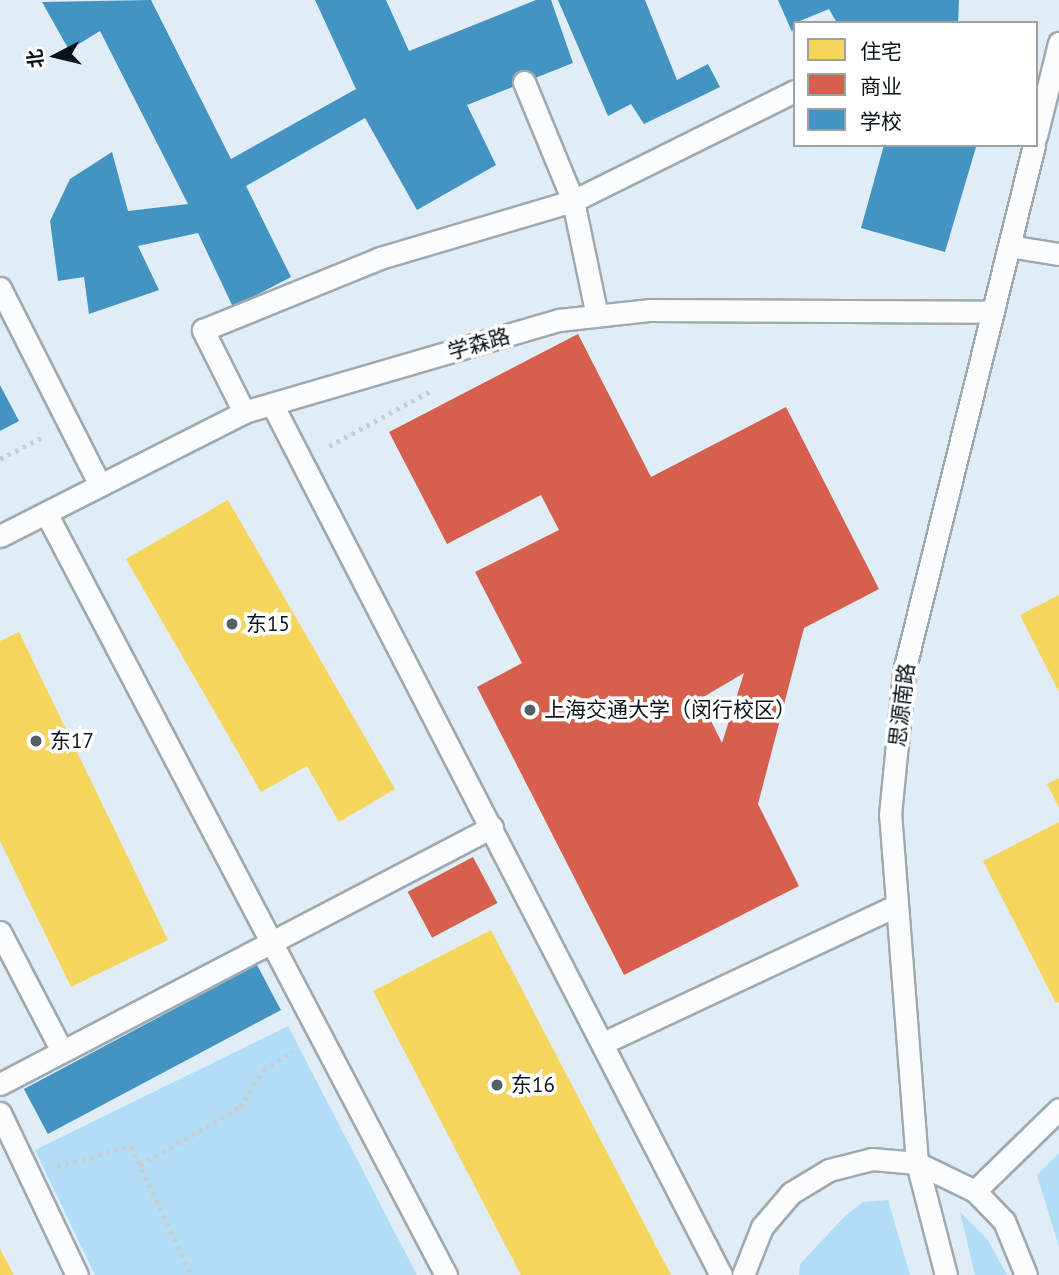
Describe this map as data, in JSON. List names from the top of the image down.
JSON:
{
  "streets": {
    "lane": ["学森路", "思源南路"]
  },
  "crossings": [
    ["学森路", "思源南路"]
  ],
  "places": [
    "东15",
    "上海交通大学（闵行校区）",
    "东17",
    "东16"
  ],
  "legend": ["住宅", "商业", "学校"],
  "north": "left"
}
